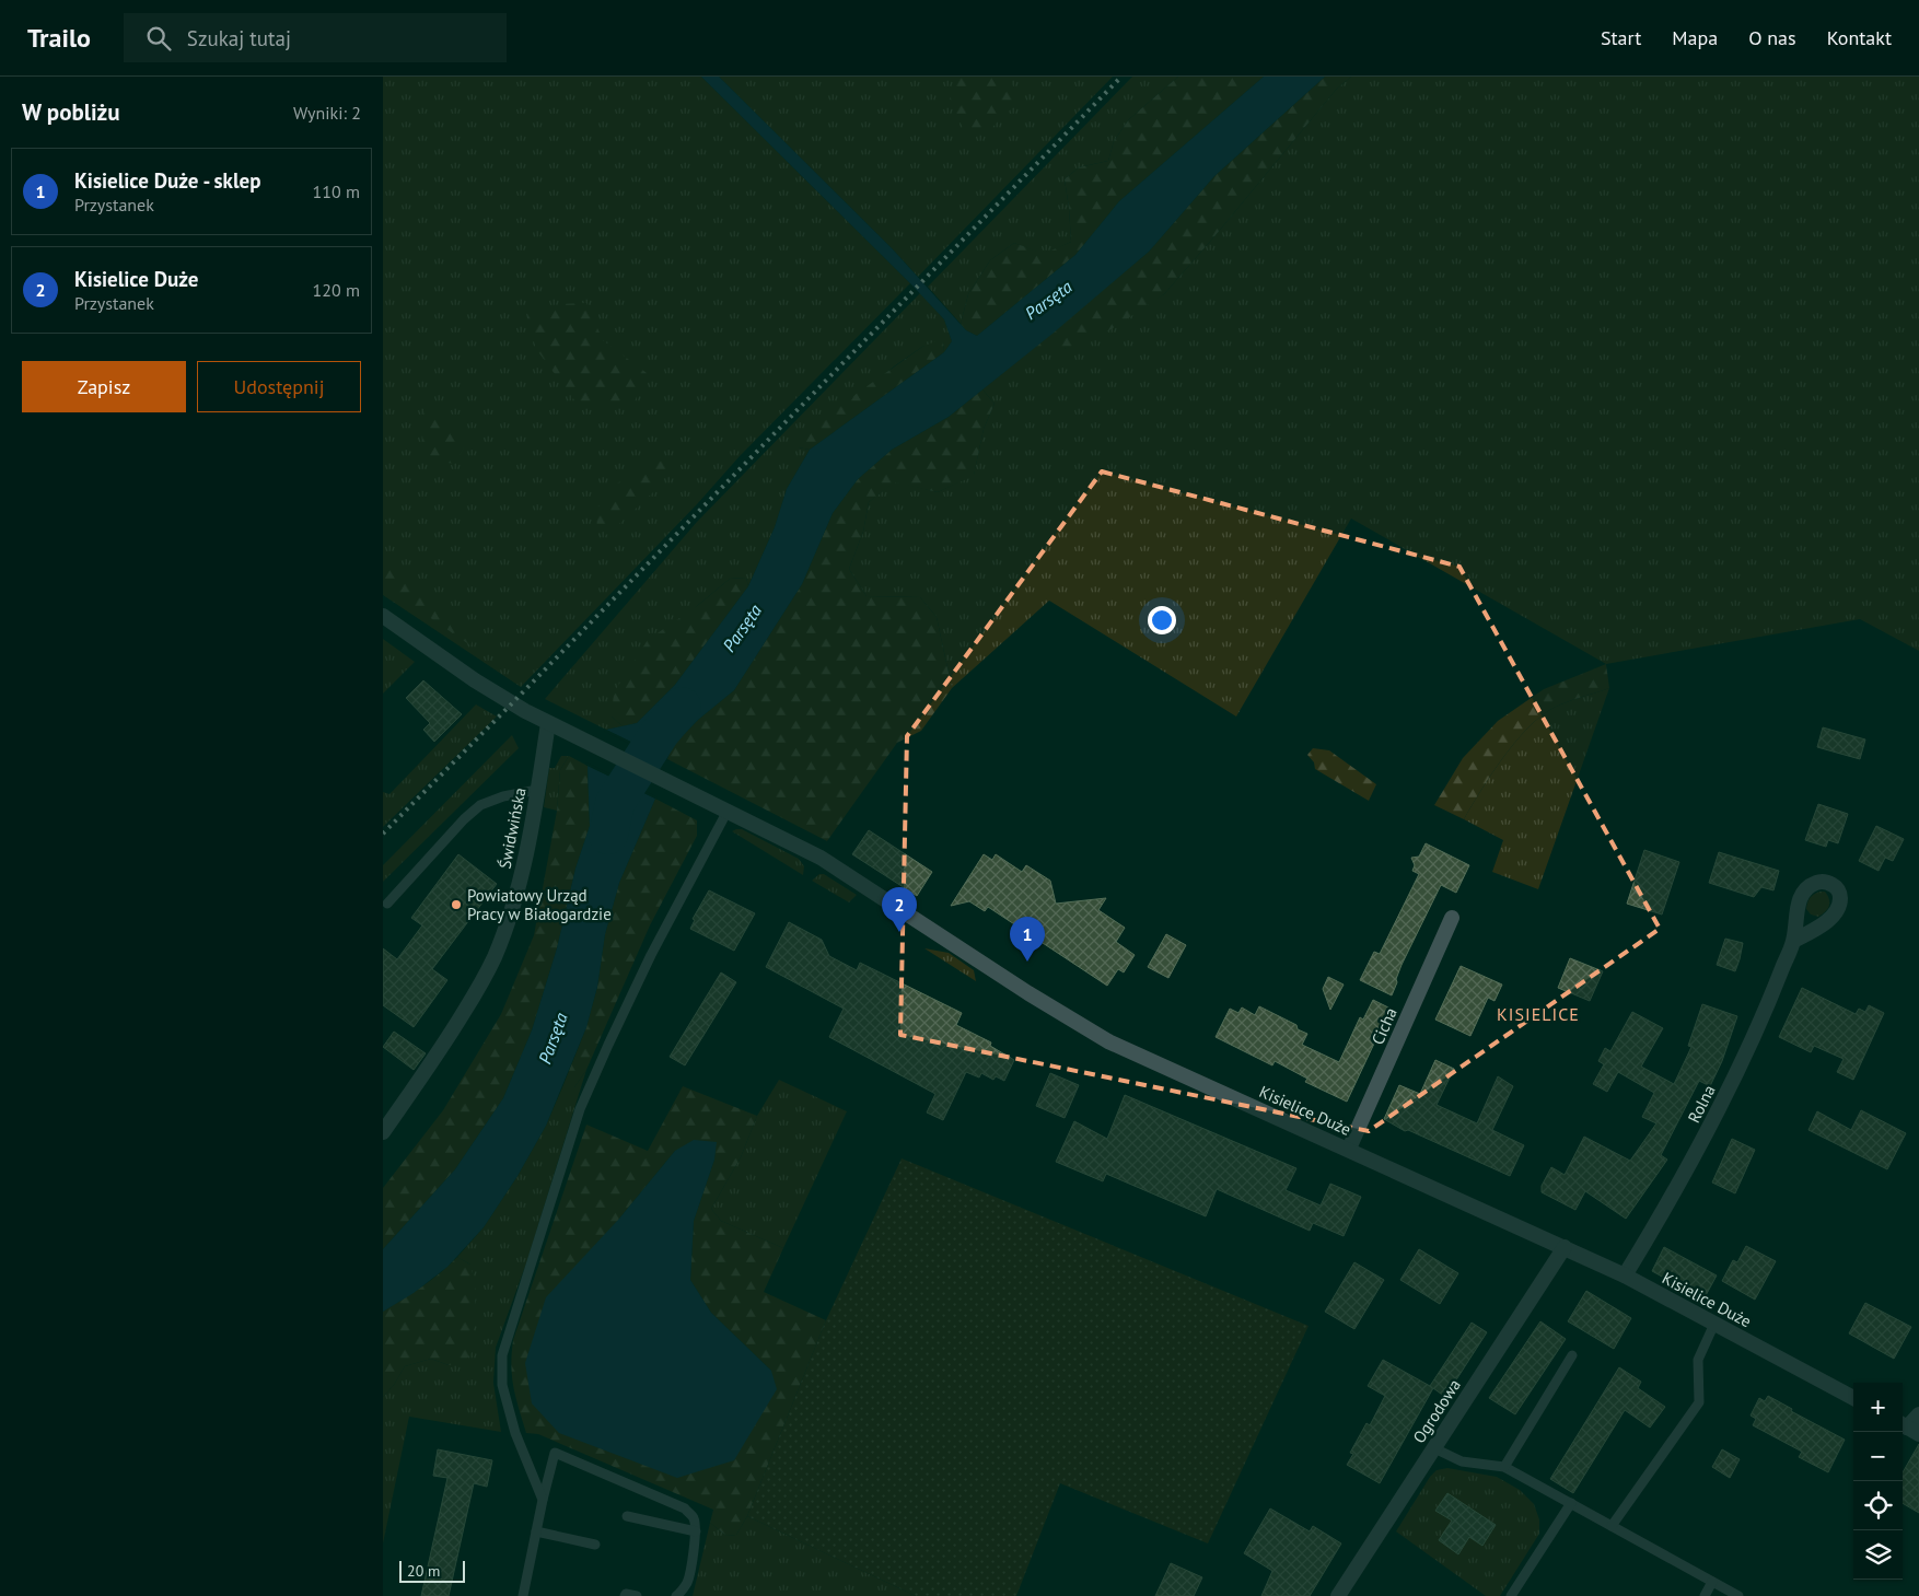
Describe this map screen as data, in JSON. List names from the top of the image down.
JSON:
{
  "streets": {
    "street": [
      "Świdwińska",
      "Cicha",
      "Rolna",
      "Kisielice Duże",
      "Ogrodowa"
    ]
  },
  "crossings": [
    ["Świdwińska", "Kisielice Duże"],
    ["Cicha", "Kisielice Duże"],
    ["Rolna", "Kisielice Duże"],
    ["Kisielice Duże", "Ogrodowa"]
  ],
  "districts": ["KISIELICE"],
  "water": ["Parsęta"],
  "places": ["Powiatowy Urząd Pracy w Białogardzie"],
  "scale_bar": "20 m",
  "page": {
    "header": "Trailo",
    "search": "Szukaj tutaj",
    "nav": [
      "Start",
      "Mapa",
      "O nas",
      "Kontakt"
    ],
    "heading": ["W pobliżu", "Wyniki: 2"],
    "list": [
      {
        "mark": "1",
        "name": "Kisielice Duże - sklep",
        "note": "Przystanek",
        "value": "110 m"
      },
      {
        "mark": "2",
        "name": "Kisielice Duże",
        "note": "Przystanek",
        "value": "120 m"
      }
    ],
    "buttons": ["Zapisz", "Udostępnij"],
    "pins": ["2", "1"],
    "map_buttons": ["+", "−"],
    "scale": "20 m"
  }
}
